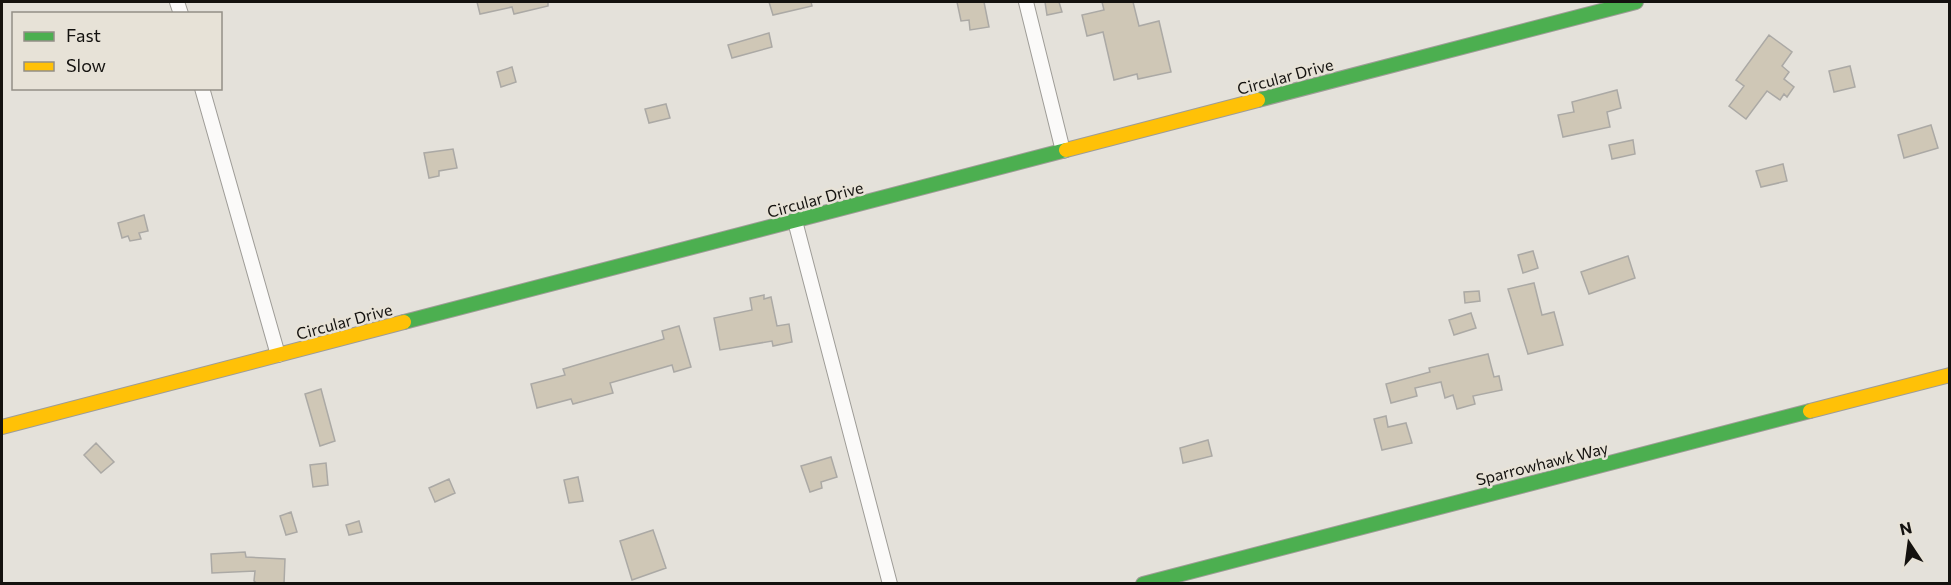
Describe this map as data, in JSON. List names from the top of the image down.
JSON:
{
  "streets": {
    "street": ["Circular Drive", "Sparrowhawk Way"]
  },
  "legend": ["Fast", "Slow"],
  "north": "top"
}
